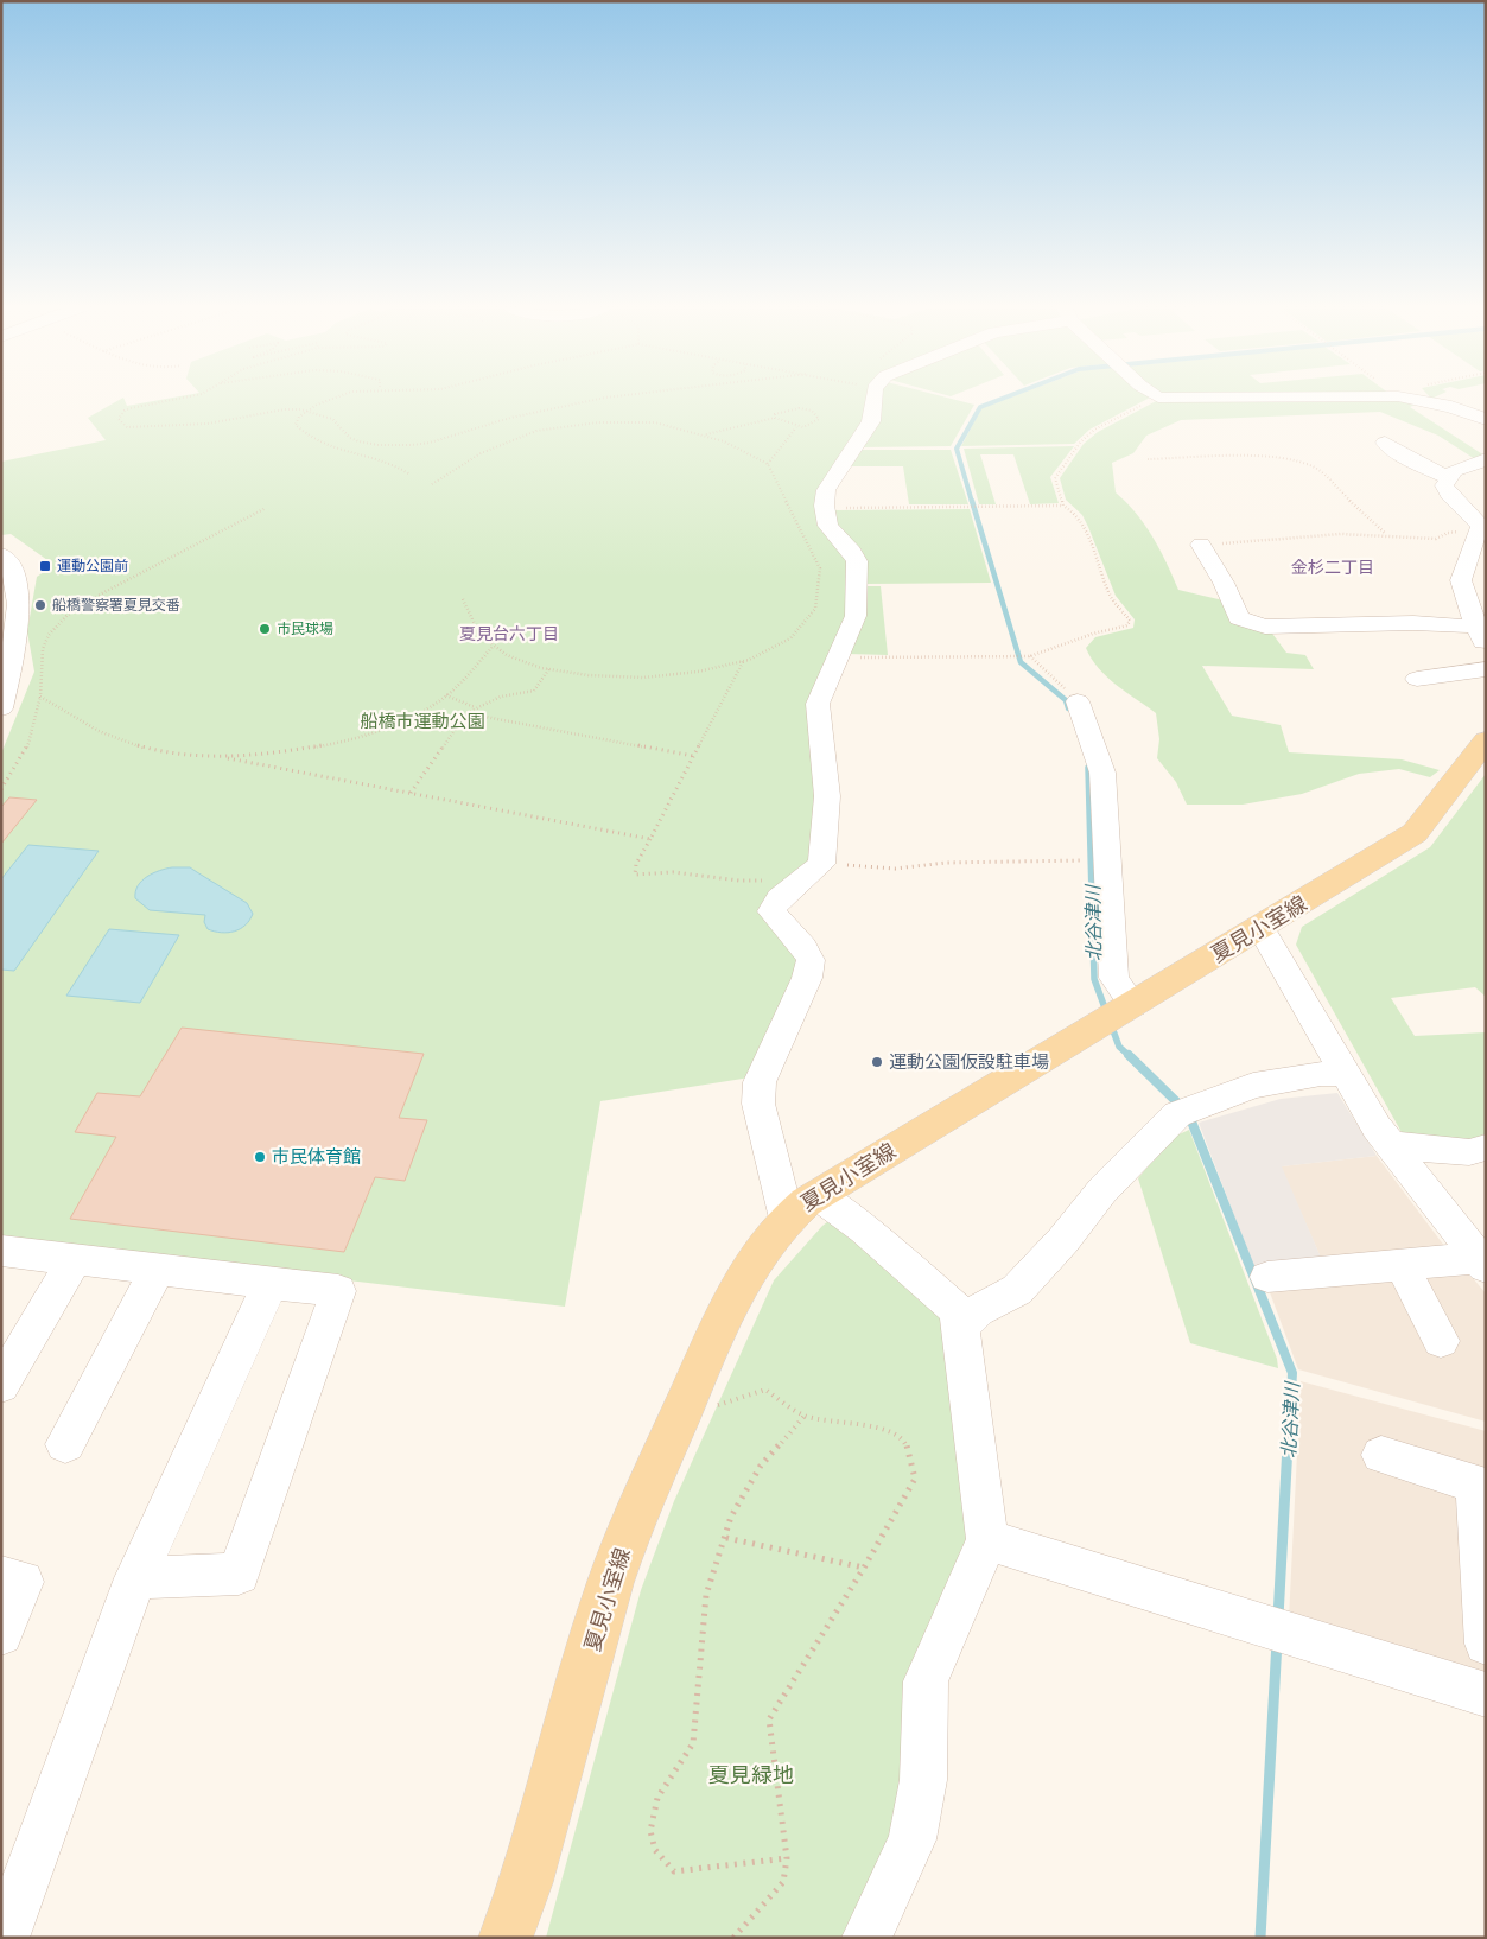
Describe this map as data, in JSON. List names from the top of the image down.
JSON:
{
  "streets": {
    "main road": ["夏見小室線"]
  },
  "districts": ["金杉二丁目", "夏見台六丁目"],
  "water": ["北谷津川"],
  "parks": ["船橋市運動公園", "夏見緑地"],
  "places": {
    "transit": ["運動公園前"],
    "other": [
      "船橋警察署夏見交番",
      "市民球場",
      "運動公園仮設駐車場",
      "市民体育館"
    ]
  }
}
